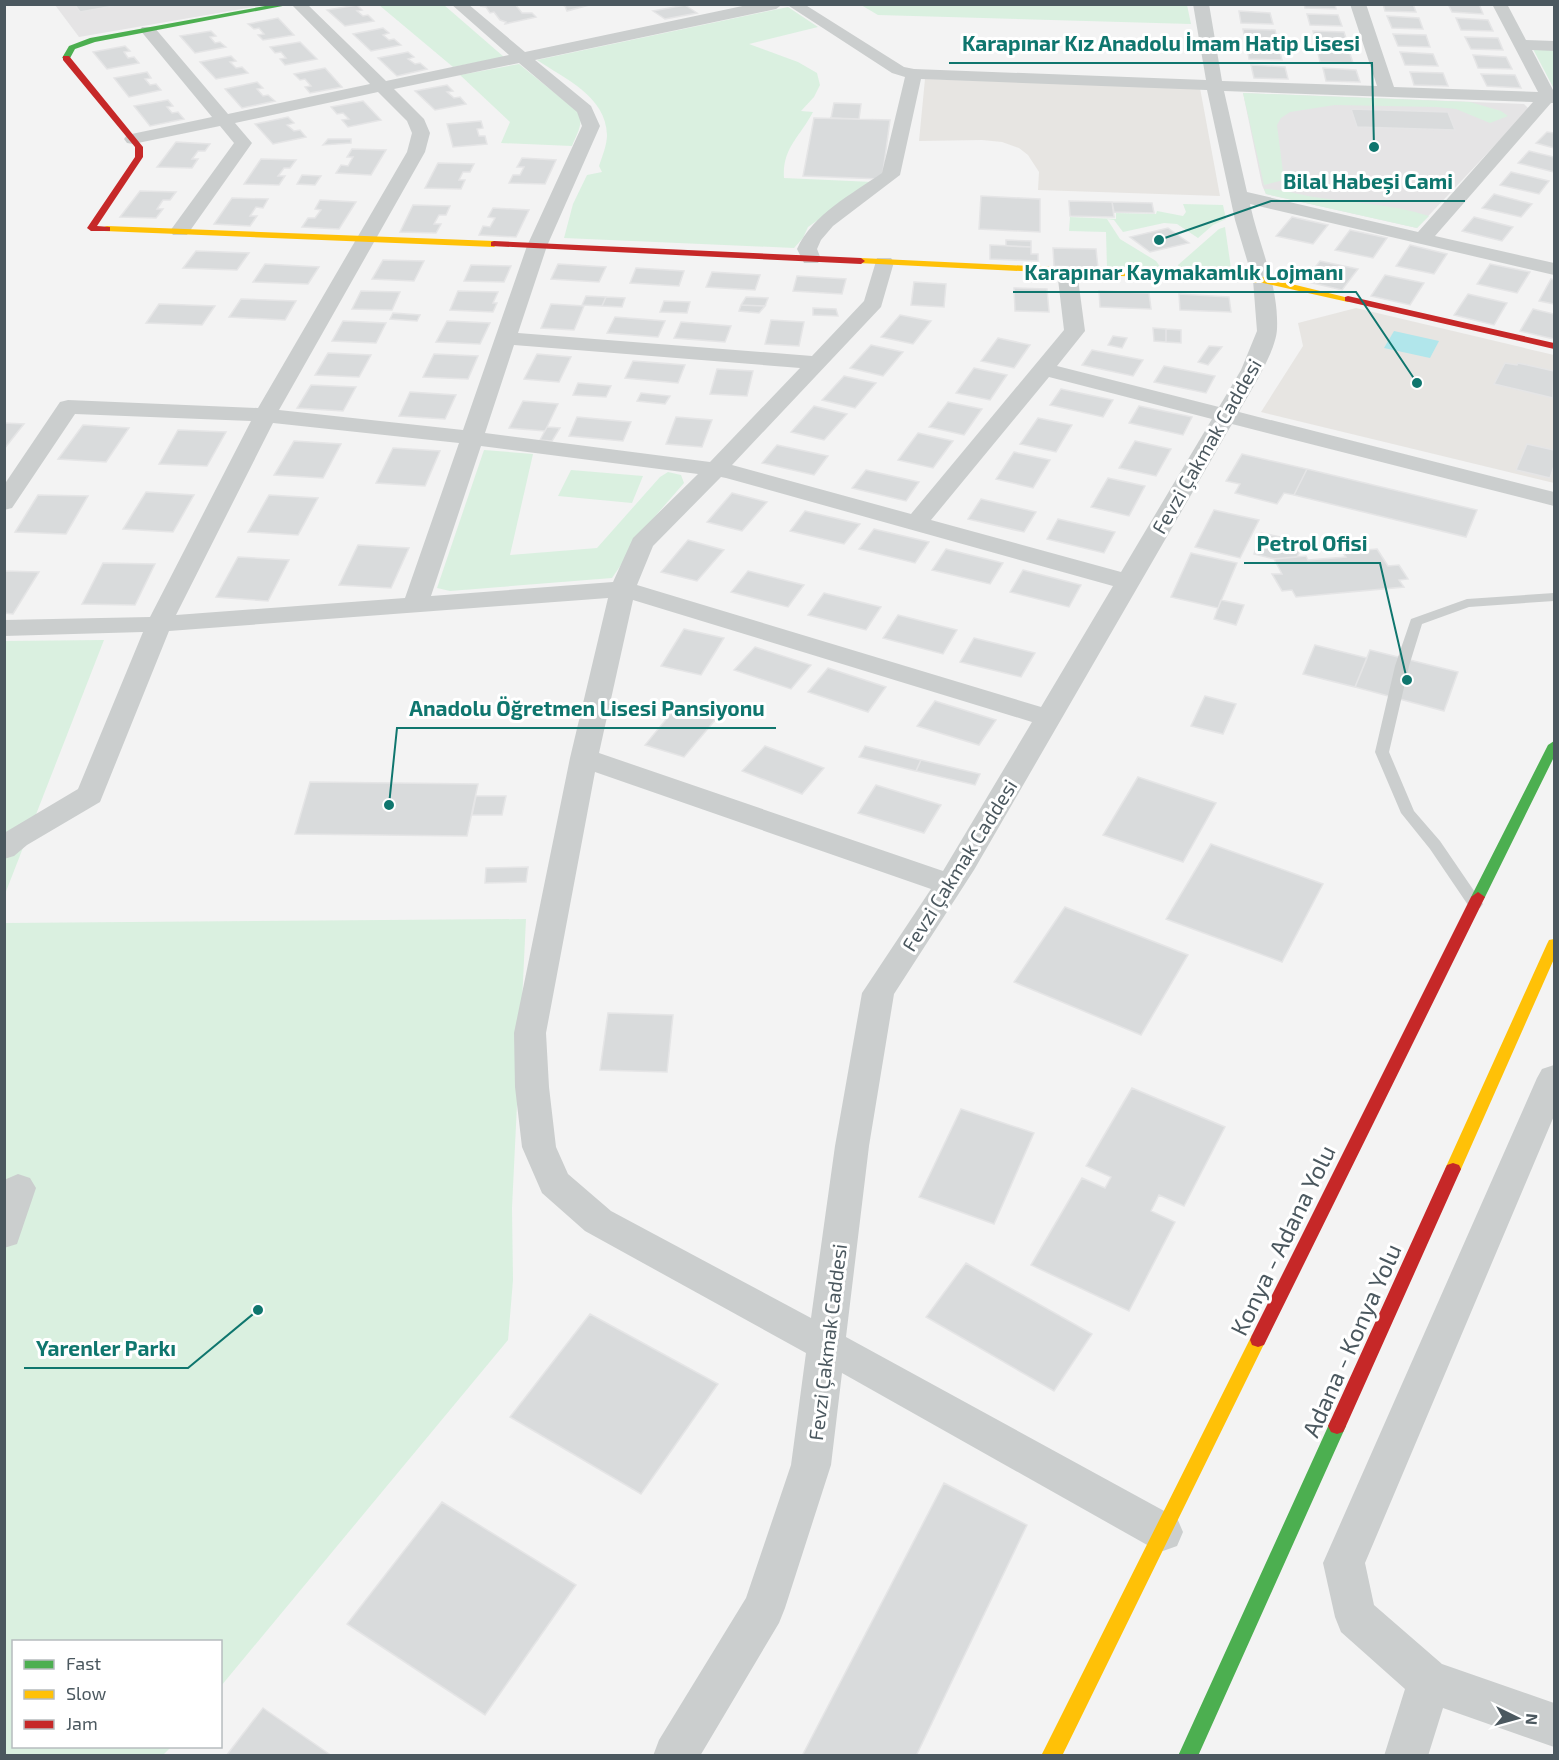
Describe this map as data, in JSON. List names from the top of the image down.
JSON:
{
  "streets": {
    "main road": ["Konya - Adana Yolu", "Adana - Konya Yolu"],
    "street": ["Fevzi Çakmak Caddesi"]
  },
  "places": [
    "Karapınar Kız Anadolu İmam Hatip Lisesi",
    "Bilal Habeşi Cami",
    "Karapınar Kaymakamlık Lojmanı",
    "Petrol Ofisi",
    "Anadolu Öğretmen Lisesi Pansiyonu",
    "Yarenler Parkı"
  ],
  "legend": ["Fast", "Slow", "Jam"],
  "north": "right"
}
